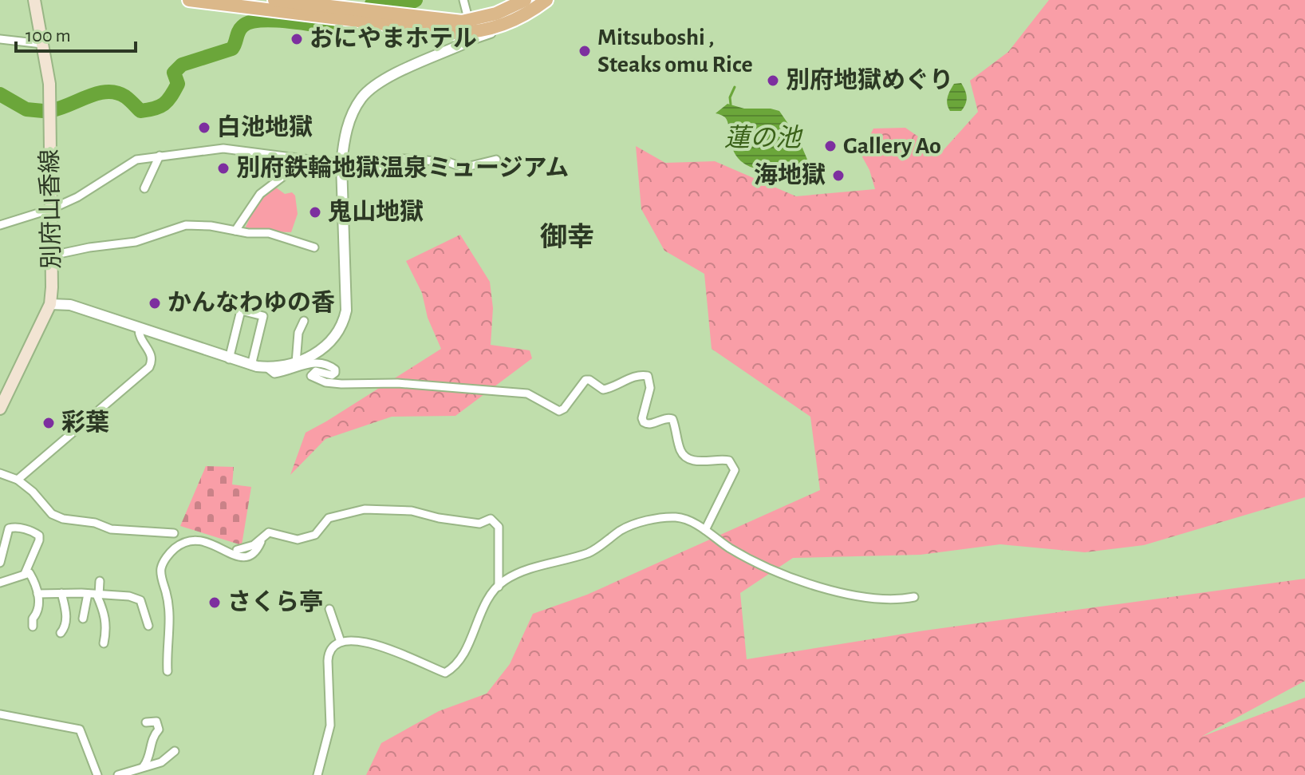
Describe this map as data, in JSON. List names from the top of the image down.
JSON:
{
  "streets": {
    "main road": ["別府山香線"]
  },
  "districts": ["御幸"],
  "water": ["蓮の池"],
  "places": [
    "おにやまホテル",
    "Mitsuboshi , Steaks omu Rice",
    "別府地獄めぐり",
    "白池地獄",
    "Gallery Ao",
    "別府鉄輪地獄温泉ミュージアム",
    "海地獄",
    "鬼山地獄",
    "かんなわゆの香",
    "彩葉",
    "さくら亭"
  ],
  "scale_bar": "100 m"
}
